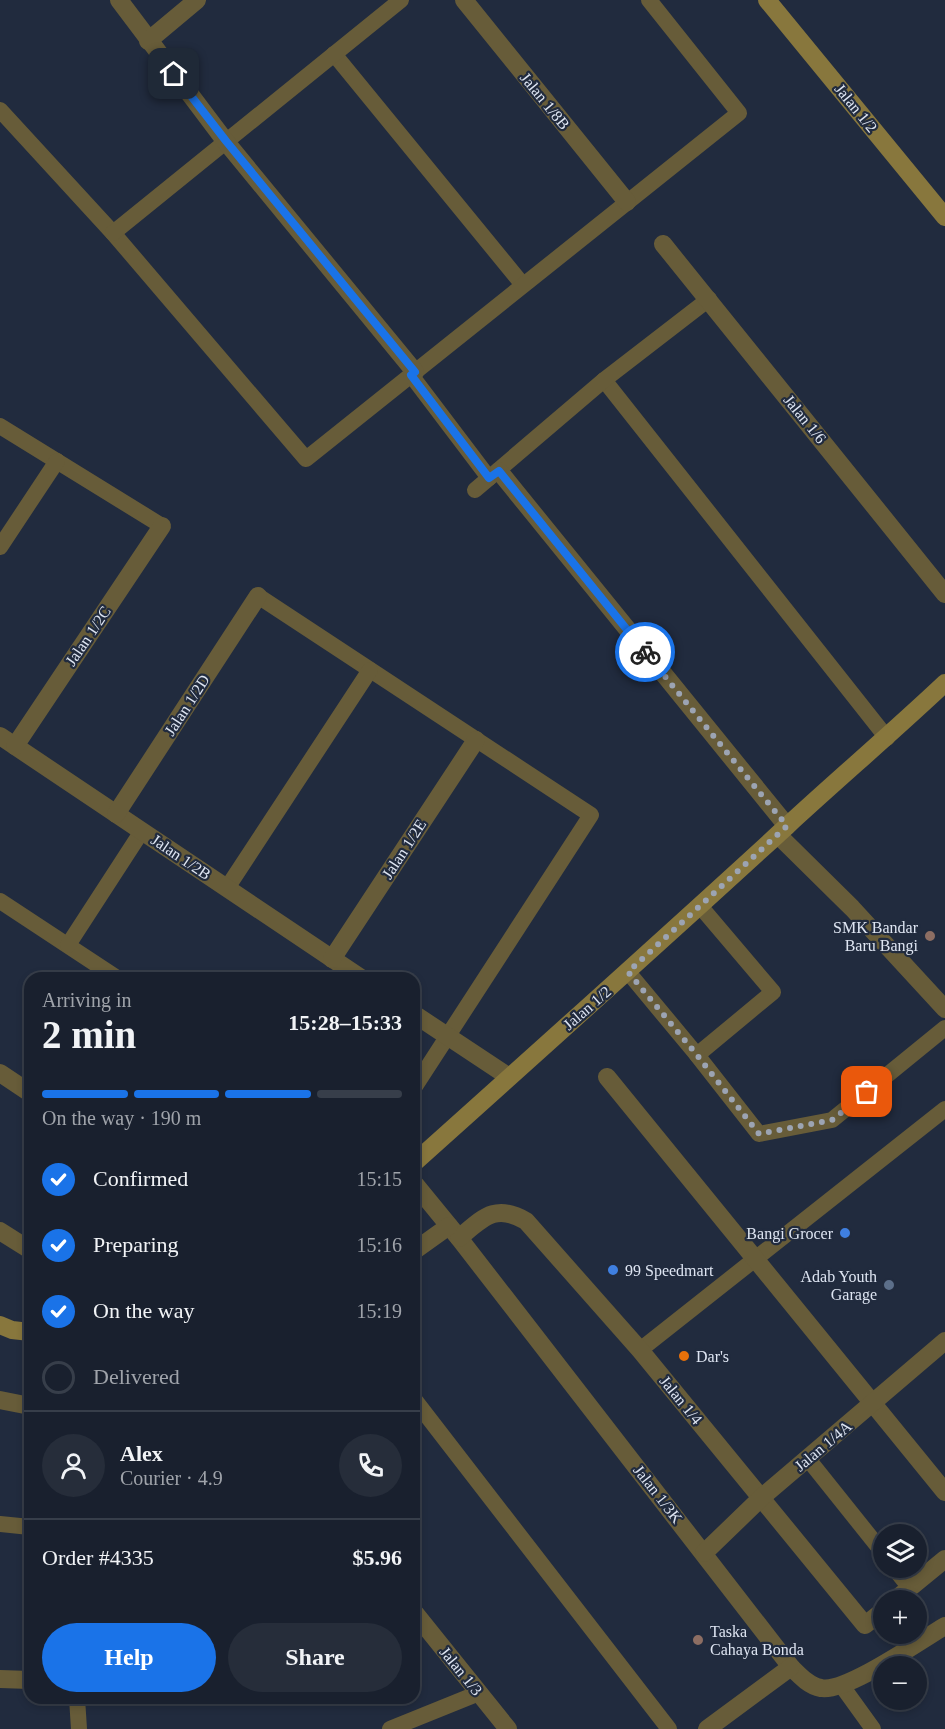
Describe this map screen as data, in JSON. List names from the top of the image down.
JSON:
{
  "streets": {
    "street": [
      "Jalan 1/8B",
      "Jalan 1/2",
      "Jalan 1/6",
      "Jalan 1/2C",
      "Jalan 1/2D",
      "Jalan 1/2E",
      "Jalan 1/2B",
      "Jalan 1/4",
      "Jalan 1/4A",
      "Jalan 1/3K",
      "Jalan 1/3"
    ]
  },
  "crossings": [
    ["Jalan 1/2C", "Jalan 1/2B"],
    ["Jalan 1/2D", "Jalan 1/2B"],
    ["Jalan 1/2E", "Jalan 1/2B"],
    ["Jalan 1/4", "Jalan 1/4A"],
    ["Jalan 1/4", "Jalan 1/3K"],
    ["Jalan 1/4A", "Jalan 1/3K"]
  ],
  "places": [
    "SMK Bandar Baru Bangi",
    "Bangi Grocer",
    "99 Speedmart",
    "Adab Youth Garage",
    "Dar's",
    "Taska Cahaya Bonda"
  ],
  "page": {
    "heading": ["2 min", "Arriving in", "15:28–15:33"],
    "panel": [
      "Alex",
      "Courier · 4.9",
      "Order #4335",
      "$5.96"
    ],
    "bar": "On the way · 190 m",
    "list": [
      ["Confirmed", "15:15"],
      ["Preparing", "15:16"],
      ["On the way", "15:19"],
      "Delivered"
    ],
    "map_buttons": ["+", "−"],
    "buttons": ["Help", "Share"]
  }
}
